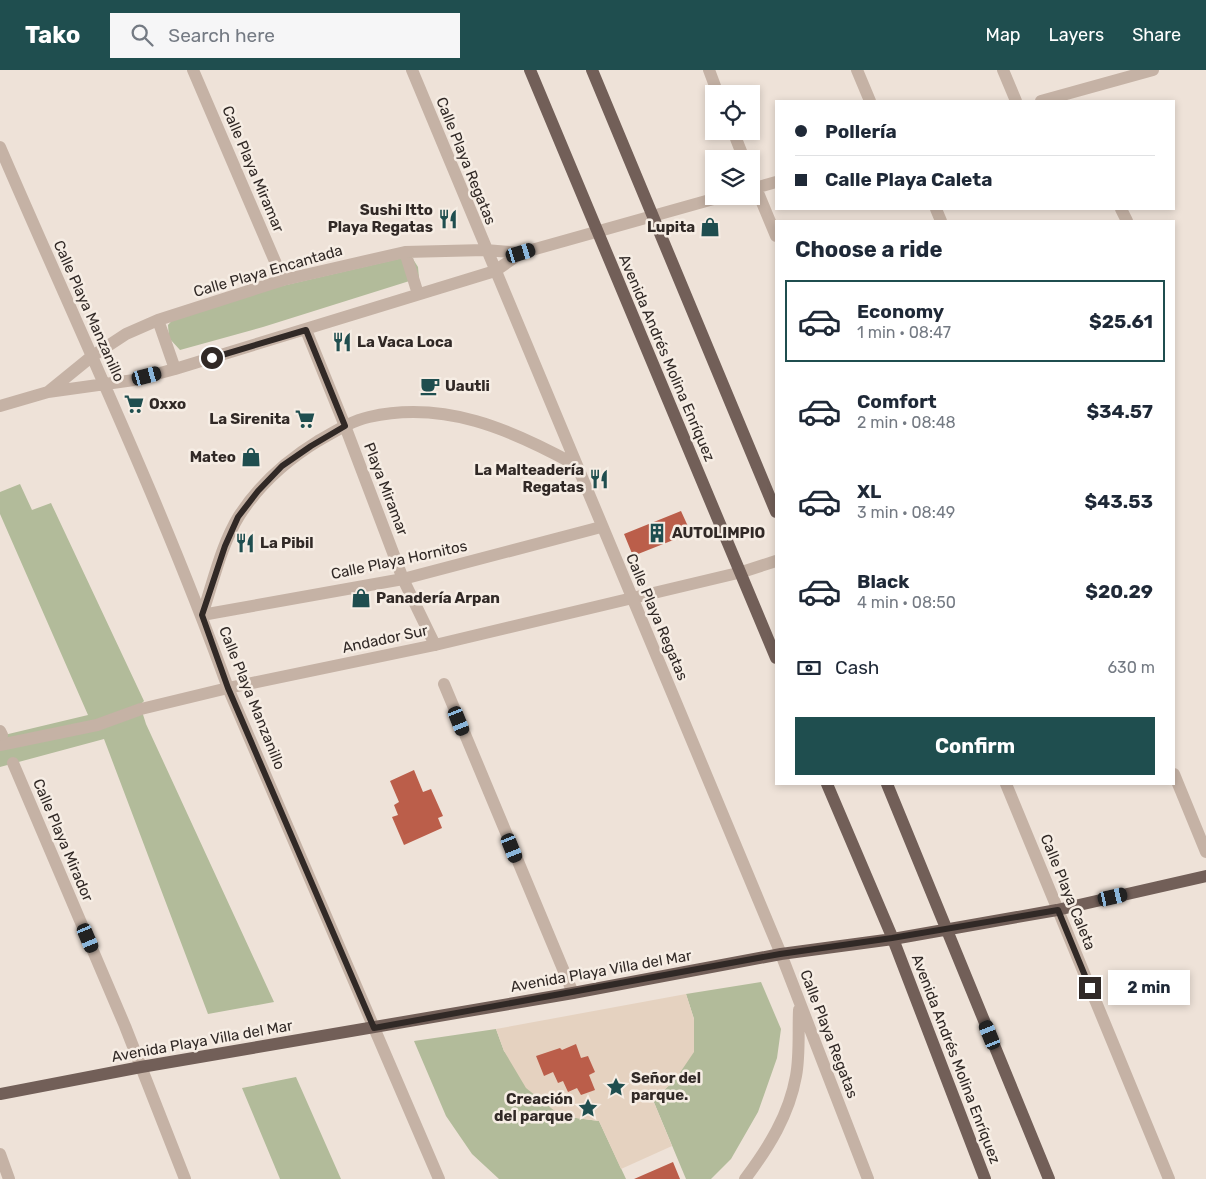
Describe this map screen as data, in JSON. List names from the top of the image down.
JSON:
{
  "streets": {
    "main road": ["Avenida Andrés Molina Enríquez", "Avenida Playa Villa del Mar"],
    "street": [
      "Calle Playa Regatas",
      "Calle Playa Miramar",
      "Calle Playa Encantada",
      "Calle Playa Manzanillo",
      "Playa Miramar",
      "Calle Playa Hornitos",
      "Andador Sur",
      "Calle Playa Mirador",
      "Calle Playa Caleta"
    ]
  },
  "crossings": [
    ["Calle Playa Regatas", "Calle Playa Encantada"],
    ["Calle Playa Regatas", "Calle Playa Hornitos"],
    ["Calle Playa Regatas", "Andador Sur"],
    ["Calle Playa Regatas", "Avenida Playa Villa del Mar"],
    ["Calle Playa Miramar", "Calle Playa Encantada"],
    ["Calle Playa Encantada", "Calle Playa Manzanillo"],
    ["Calle Playa Encantada", "Avenida Andrés Molina Enríquez"],
    ["Calle Playa Manzanillo", "Calle Playa Hornitos"],
    ["Calle Playa Manzanillo", "Andador Sur"],
    ["Calle Playa Manzanillo", "Avenida Playa Villa del Mar"],
    ["Avenida Andrés Molina Enríquez", "Andador Sur"],
    ["Avenida Andrés Molina Enríquez", "Avenida Playa Villa del Mar"],
    ["Playa Miramar", "Calle Playa Hornitos"],
    ["Playa Miramar", "Andador Sur"],
    ["Calle Playa Mirador", "Avenida Playa Villa del Mar"],
    ["Calle Playa Caleta", "Avenida Playa Villa del Mar"]
  ],
  "places": {
    "restaurant": [
      "Sushi Itto Playa Regatas",
      "La Vaca Loca",
      "La Malteadería Regatas",
      "La Pibil"
    ],
    "shop": ["Lupita", "Mateo", "Panadería Arpan"],
    "cafe": ["Uautli"],
    "supermarket": ["Oxxo", "La Sirenita"],
    "building": ["AUTOLIMPIO"],
    "place": ["Señor del parque.", "Creación del parque"]
  },
  "page": {
    "header": "Tako",
    "search": "Search here",
    "nav": ["Map", "Layers", "Share"],
    "banner": ["Pollería", "Calle Playa Caleta"],
    "heading": "Choose a ride",
    "list": [
      {
        "name": "Economy",
        "note": "1 min · 08:47",
        "value": "$25.61"
      },
      {
        "name": "Comfort",
        "note": "2 min · 08:48",
        "value": "$34.57"
      },
      {
        "name": "XL",
        "note": "3 min · 08:49",
        "value": "$43.53"
      },
      {
        "name": "Black",
        "note": "4 min · 08:50",
        "value": "$20.29"
      }
    ],
    "pay": ["Cash", "630 m"],
    "buttons": "Confirm",
    "bubble": "2 min"
  }
}
